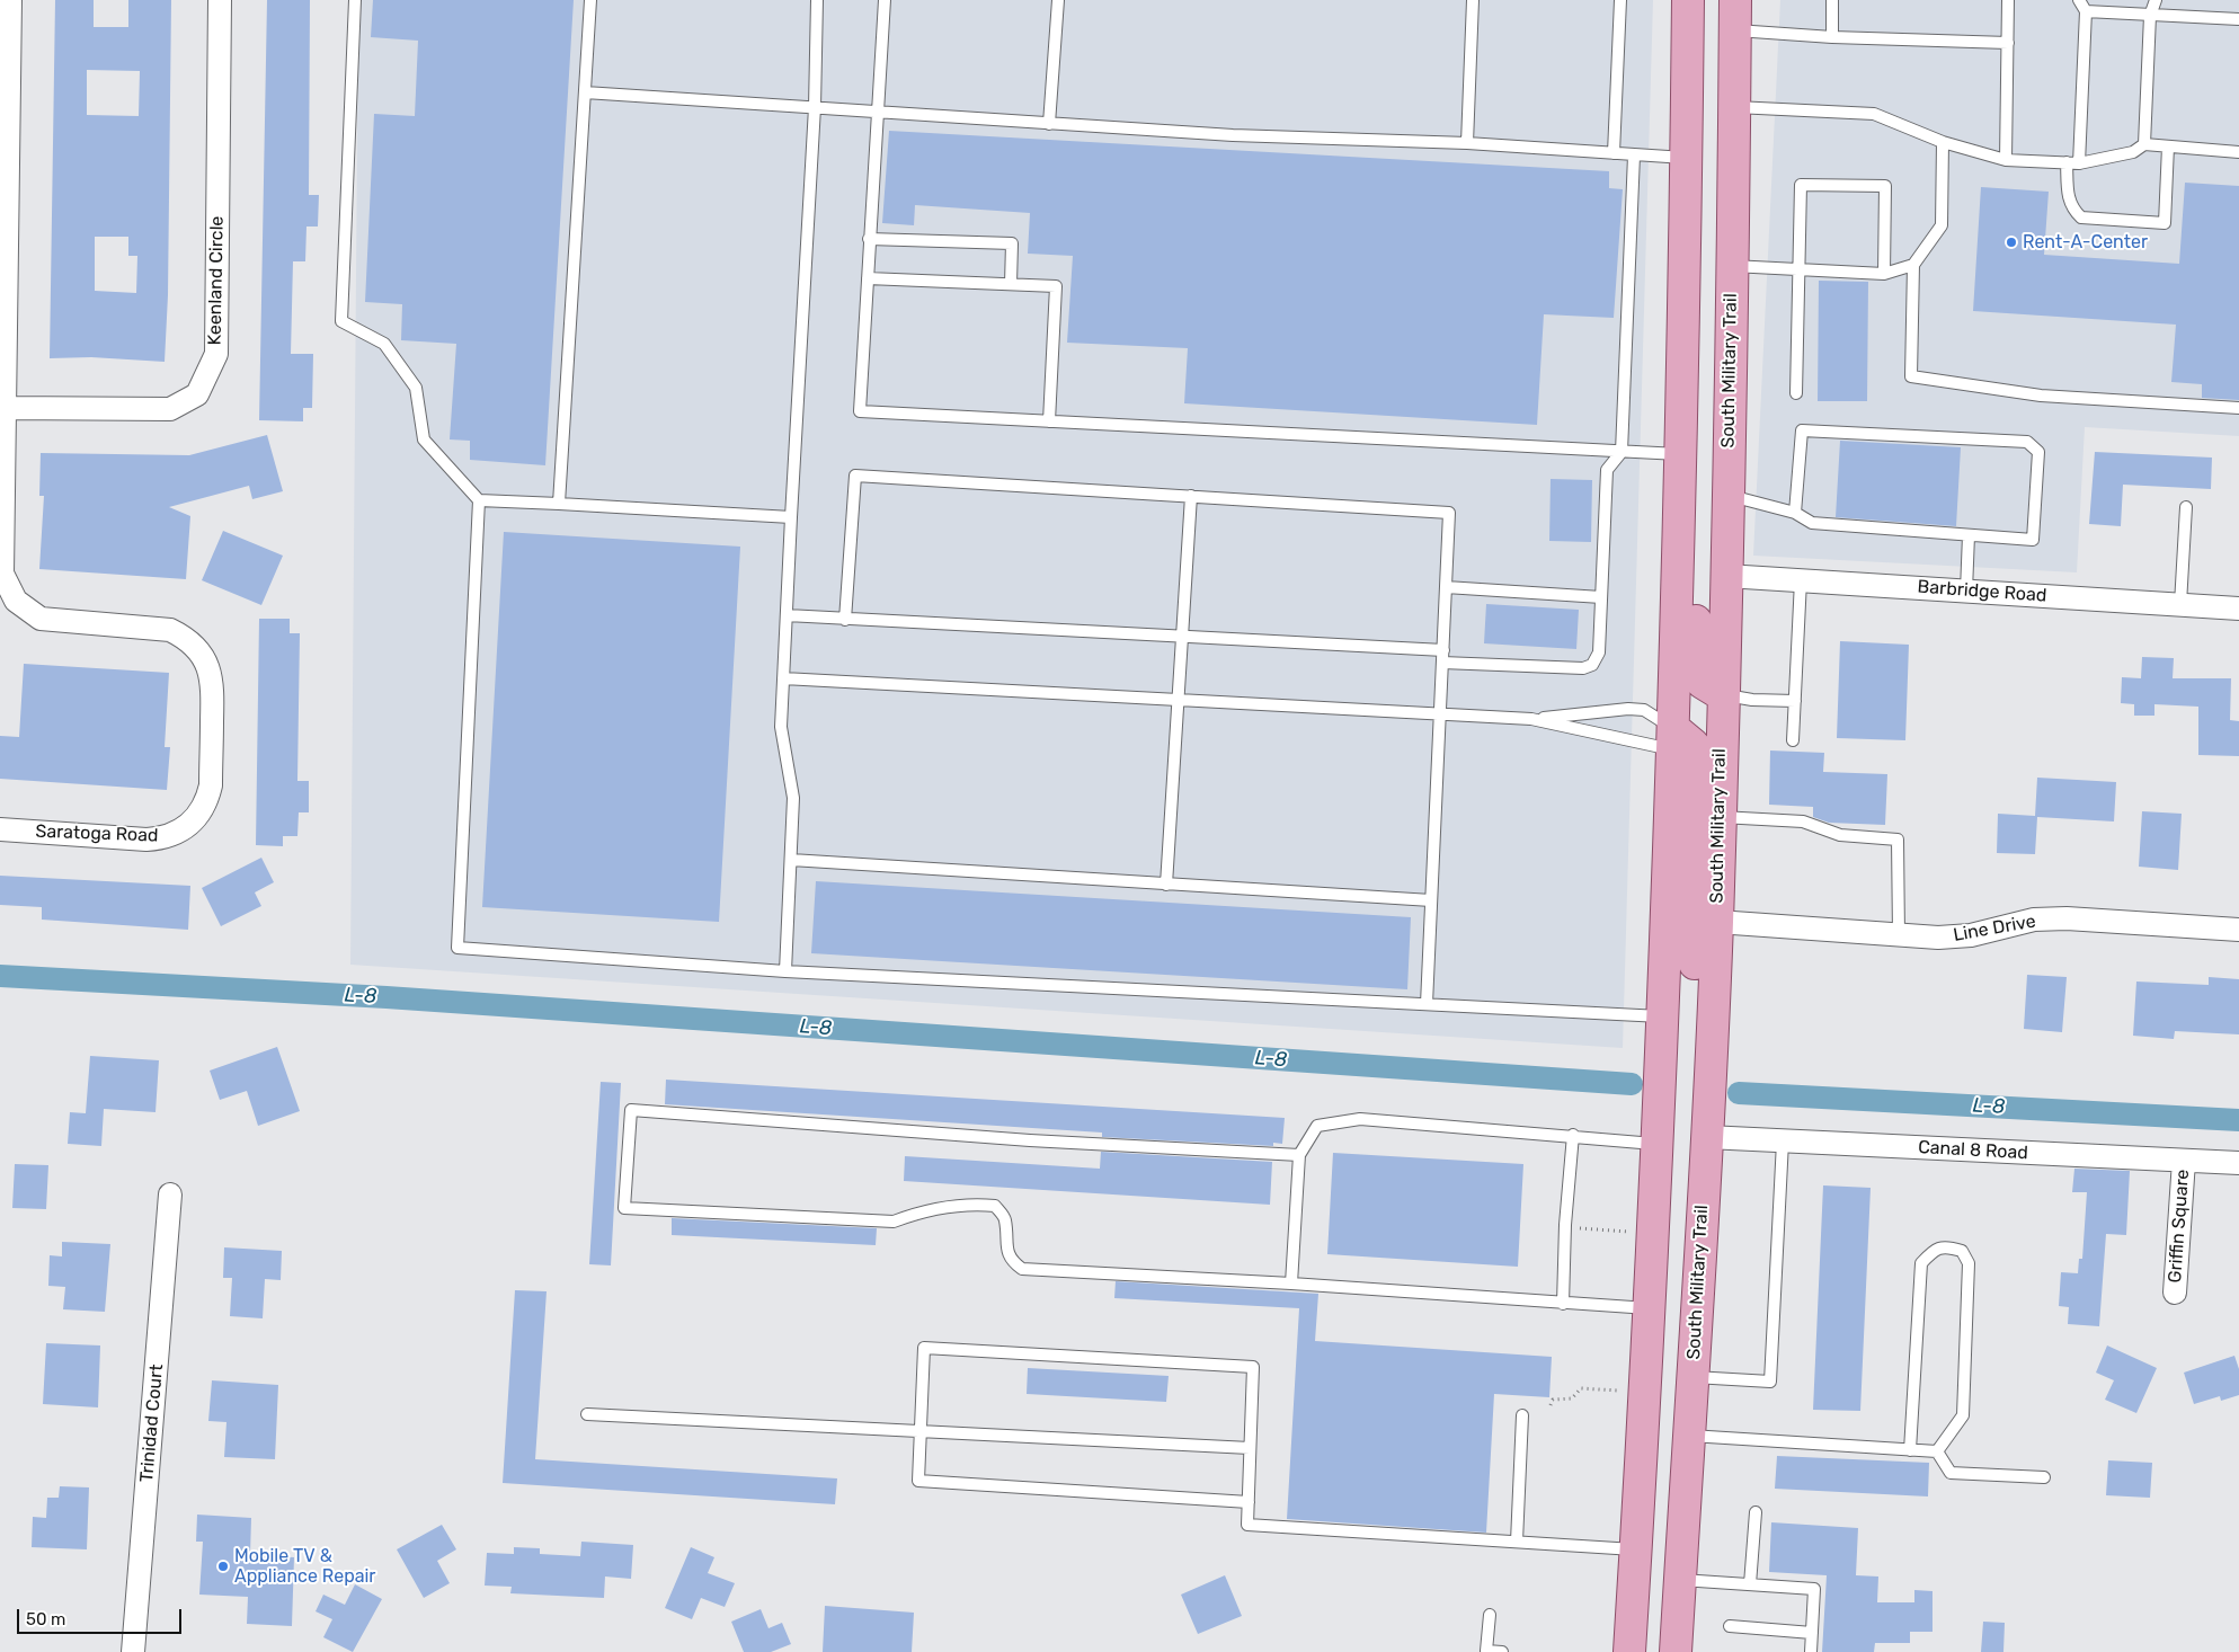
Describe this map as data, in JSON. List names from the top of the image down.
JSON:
{
  "streets": {
    "main road": ["South Military Trail"],
    "street": [
      "Keenland Circle",
      "Barbridge Road",
      "Saratoga Road",
      "Line Drive",
      "Canal 8 Road",
      "Griffin Square",
      "Trinidad Court"
    ]
  },
  "crossings": [
    ["Keenland Circle", "Saratoga Road"],
    ["South Military Trail", "Barbridge Road"],
    ["South Military Trail", "Line Drive"],
    ["South Military Trail", "Canal 8 Road"],
    ["Canal 8 Road", "Griffin Square"]
  ],
  "water": ["L-8"],
  "places": ["Rent-A-Center", "Mobile TV & Appliance Repair"],
  "scale_bar": "50 m"
}
